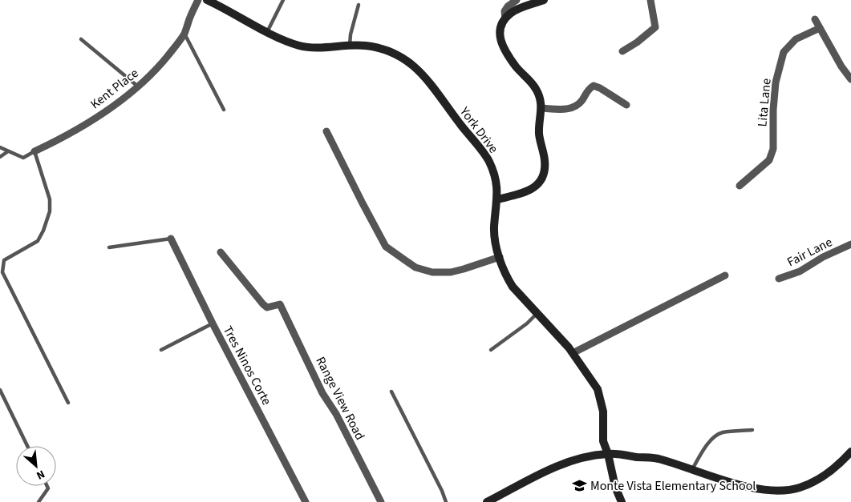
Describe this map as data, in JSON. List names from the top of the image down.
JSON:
{
  "streets": {
    "street": [
      "Kent Place",
      "Lita Lane",
      "York Drive",
      "Fair Lane",
      "Tres Ninos Corte",
      "Range View Road"
    ]
  },
  "places": {
    "school or university": ["Monte Vista Elementary School"]
  },
  "north": "bottom right"
}
